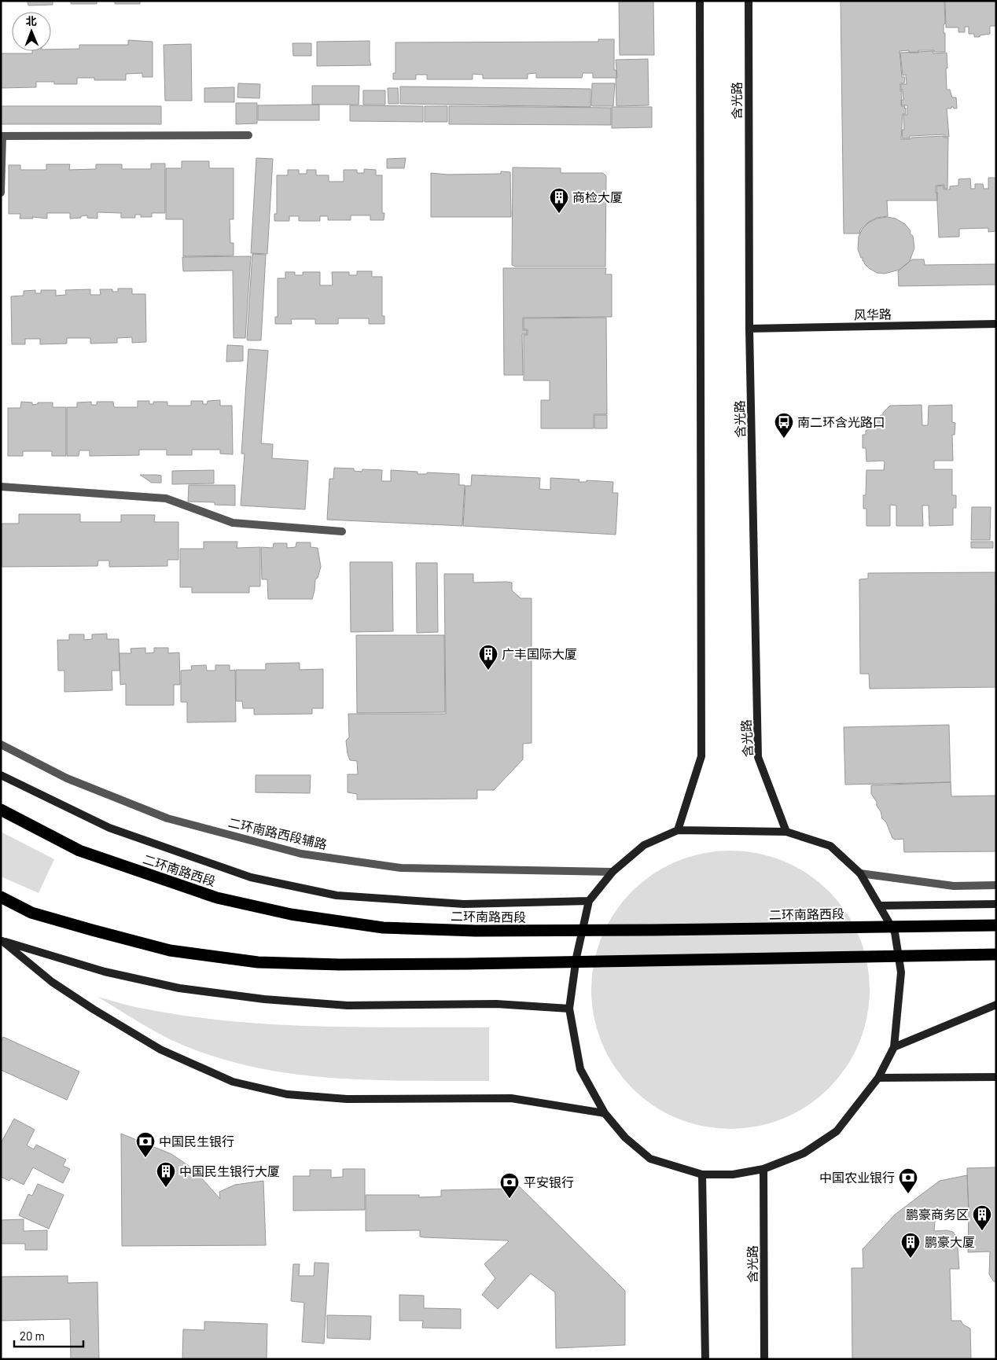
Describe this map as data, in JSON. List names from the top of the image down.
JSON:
{
  "streets": {
    "highway": ["二环南路西段"],
    "main road": ["含光路", "风华路"],
    "street": ["二环南路西段辅路"]
  },
  "crossings": [
    ["含光路", "风华路"]
  ],
  "places": {
    "building": [
      "商检大厦",
      "广丰国际大厦",
      "中国民生银行大厦",
      "鹏豪商务区",
      "鹏豪大厦"
    ],
    "bus stop": ["南二环含光路口"],
    "bank": ["中国民生银行", "中国农业银行", "平安银行"]
  },
  "scale_bar": "20 m",
  "north": "top"
}
